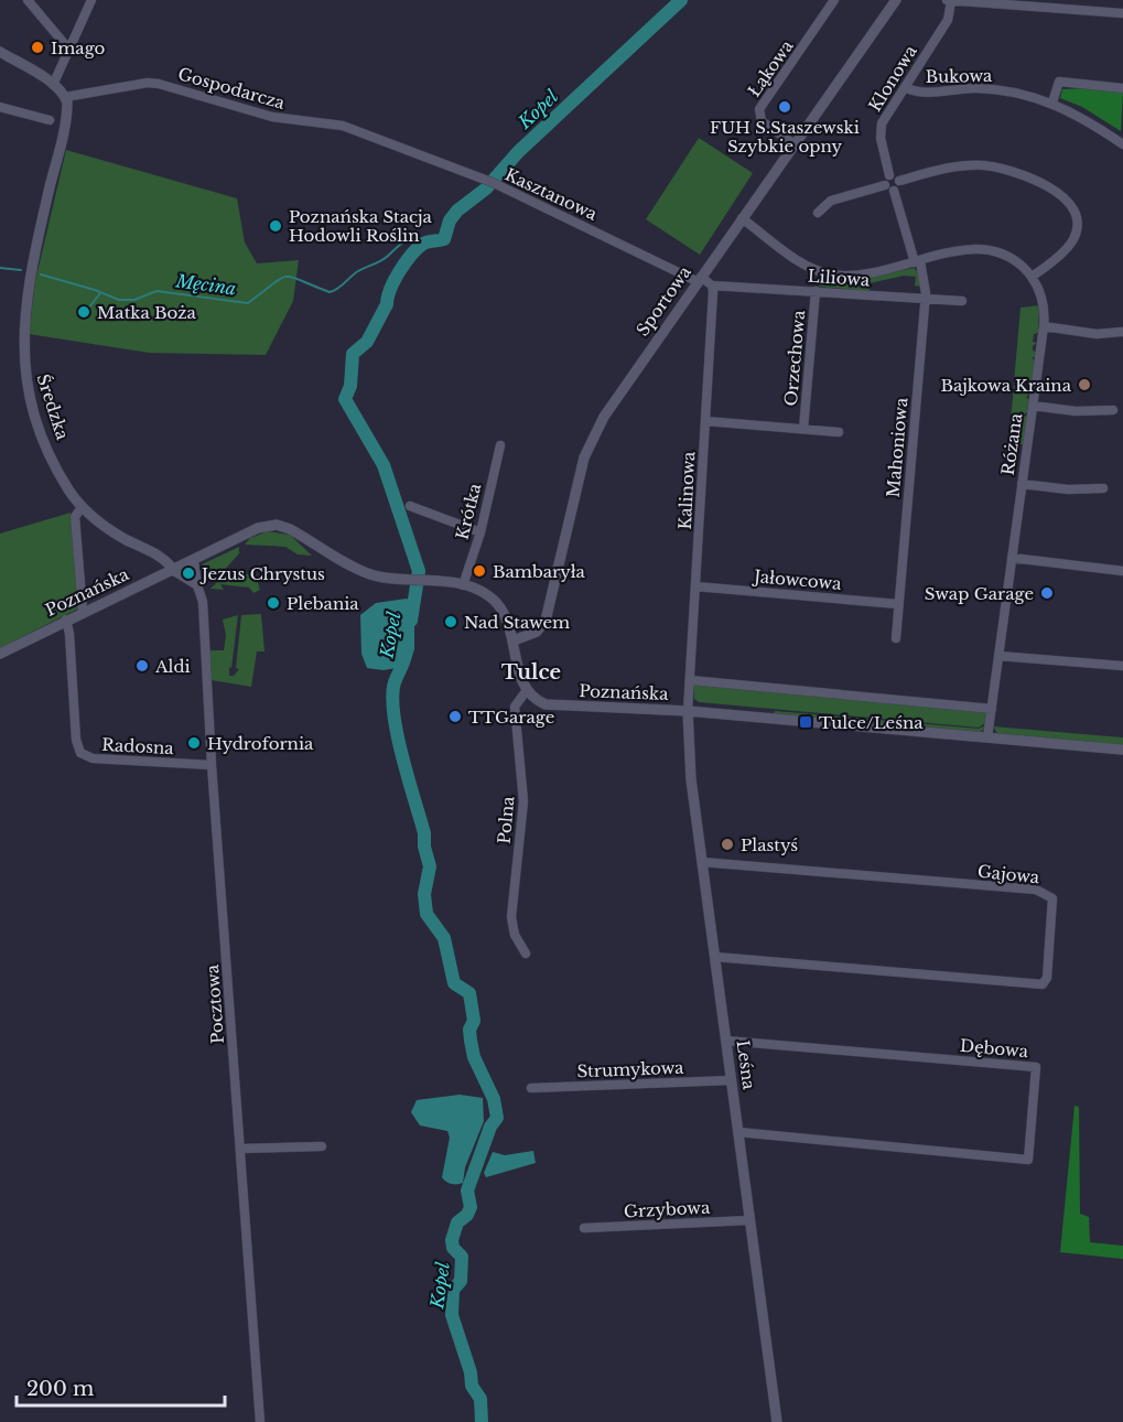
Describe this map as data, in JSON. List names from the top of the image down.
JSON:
{
  "streets": {
    "street": [
      "Łąkowa",
      "Bukowa",
      "Klonowa",
      "Gospodarcza",
      "Kasztanowa",
      "Liliowa",
      "Sportowa",
      "Orzechowa",
      "Średzka",
      "Różana",
      "Mahoniowa",
      "Kalinowa",
      "Krótka",
      "Jałowcowa",
      "Poznańska",
      "Radosna",
      "Polna",
      "Gajowa",
      "Pocztowa",
      "Dębowa",
      "Leśna",
      "Strumykowa",
      "Grzybowa"
    ]
  },
  "crossings": [
    ["Łąkowa", "Sportowa"],
    ["Bukowa", "Klonowa"],
    ["Gospodarcza", "Kasztanowa"],
    ["Gospodarcza", "Średzka"],
    ["Kasztanowa", "Sportowa"],
    ["Liliowa", "Orzechowa"],
    ["Liliowa", "Mahoniowa"],
    ["Liliowa", "Kalinowa"],
    ["Sportowa", "Poznańska"],
    ["Średzka", "Poznańska"],
    ["Różana", "Poznańska"],
    ["Mahoniowa", "Jałowcowa"],
    ["Kalinowa", "Jałowcowa"],
    ["Kalinowa", "Poznańska"],
    ["Kalinowa", "Leśna"],
    ["Krótka", "Poznańska"],
    ["Poznańska", "Radosna"],
    ["Poznańska", "Polna"],
    ["Poznańska", "Pocztowa"],
    ["Poznańska", "Leśna"],
    ["Radosna", "Pocztowa"],
    ["Gajowa", "Leśna"],
    ["Dębowa", "Leśna"],
    ["Leśna", "Strumykowa"],
    ["Leśna", "Grzybowa"]
  ],
  "districts": ["Tulce"],
  "water": ["Kopel", "Męcina"],
  "places": {
    "other": [
      "Imago",
      "FUH S.Staszewski Szybkie opny",
      "Poznańska Stacja Hodowli Roślin",
      "Matka Boża",
      "Bajkowa Kraina",
      "Bambaryła",
      "Jezus Chrystus",
      "Swap Garage",
      "Plebania",
      "Nad Stawem",
      "Aldi",
      "TTGarage",
      "Hydrofornia",
      "Plastyś"
    ],
    "transit": ["Tulce/Leśna"]
  },
  "scale_bar": "200 m"
}
